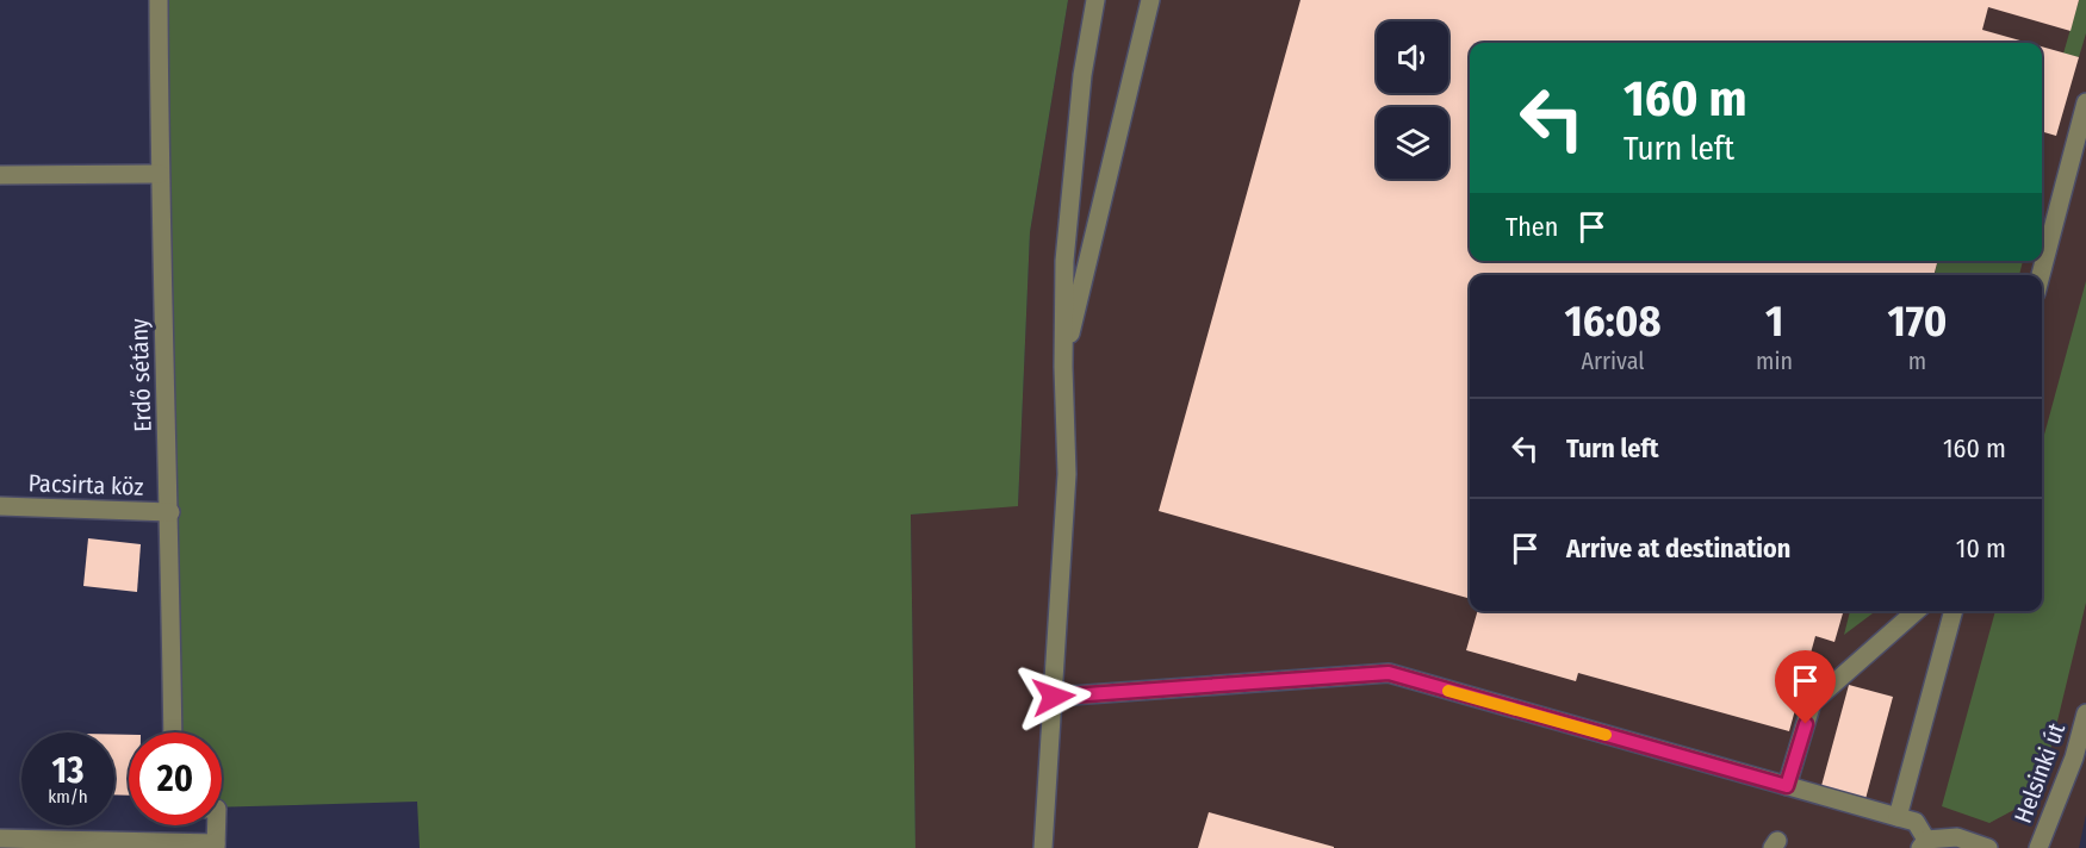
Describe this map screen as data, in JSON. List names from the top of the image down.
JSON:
{
  "streets": {
    "street": ["Erdő sétány", "Pacsirta köz", "Helsinki út"]
  },
  "crossings": [
    ["Erdő sétány", "Pacsirta köz"]
  ],
  "page": {
    "turn": ["160 m", "Turn left"],
    "then": "Then",
    "eta": [
      "16:08",
      "Arrival",
      "1",
      "min",
      "170",
      "m"
    ],
    "list": [
      {
        "name": "Turn left",
        "value": "160 m"
      },
      {
        "name": "Arrive at destination",
        "value": "10 m"
      }
    ],
    "speed": "13 km/h",
    "limit": "20"
  }
}
